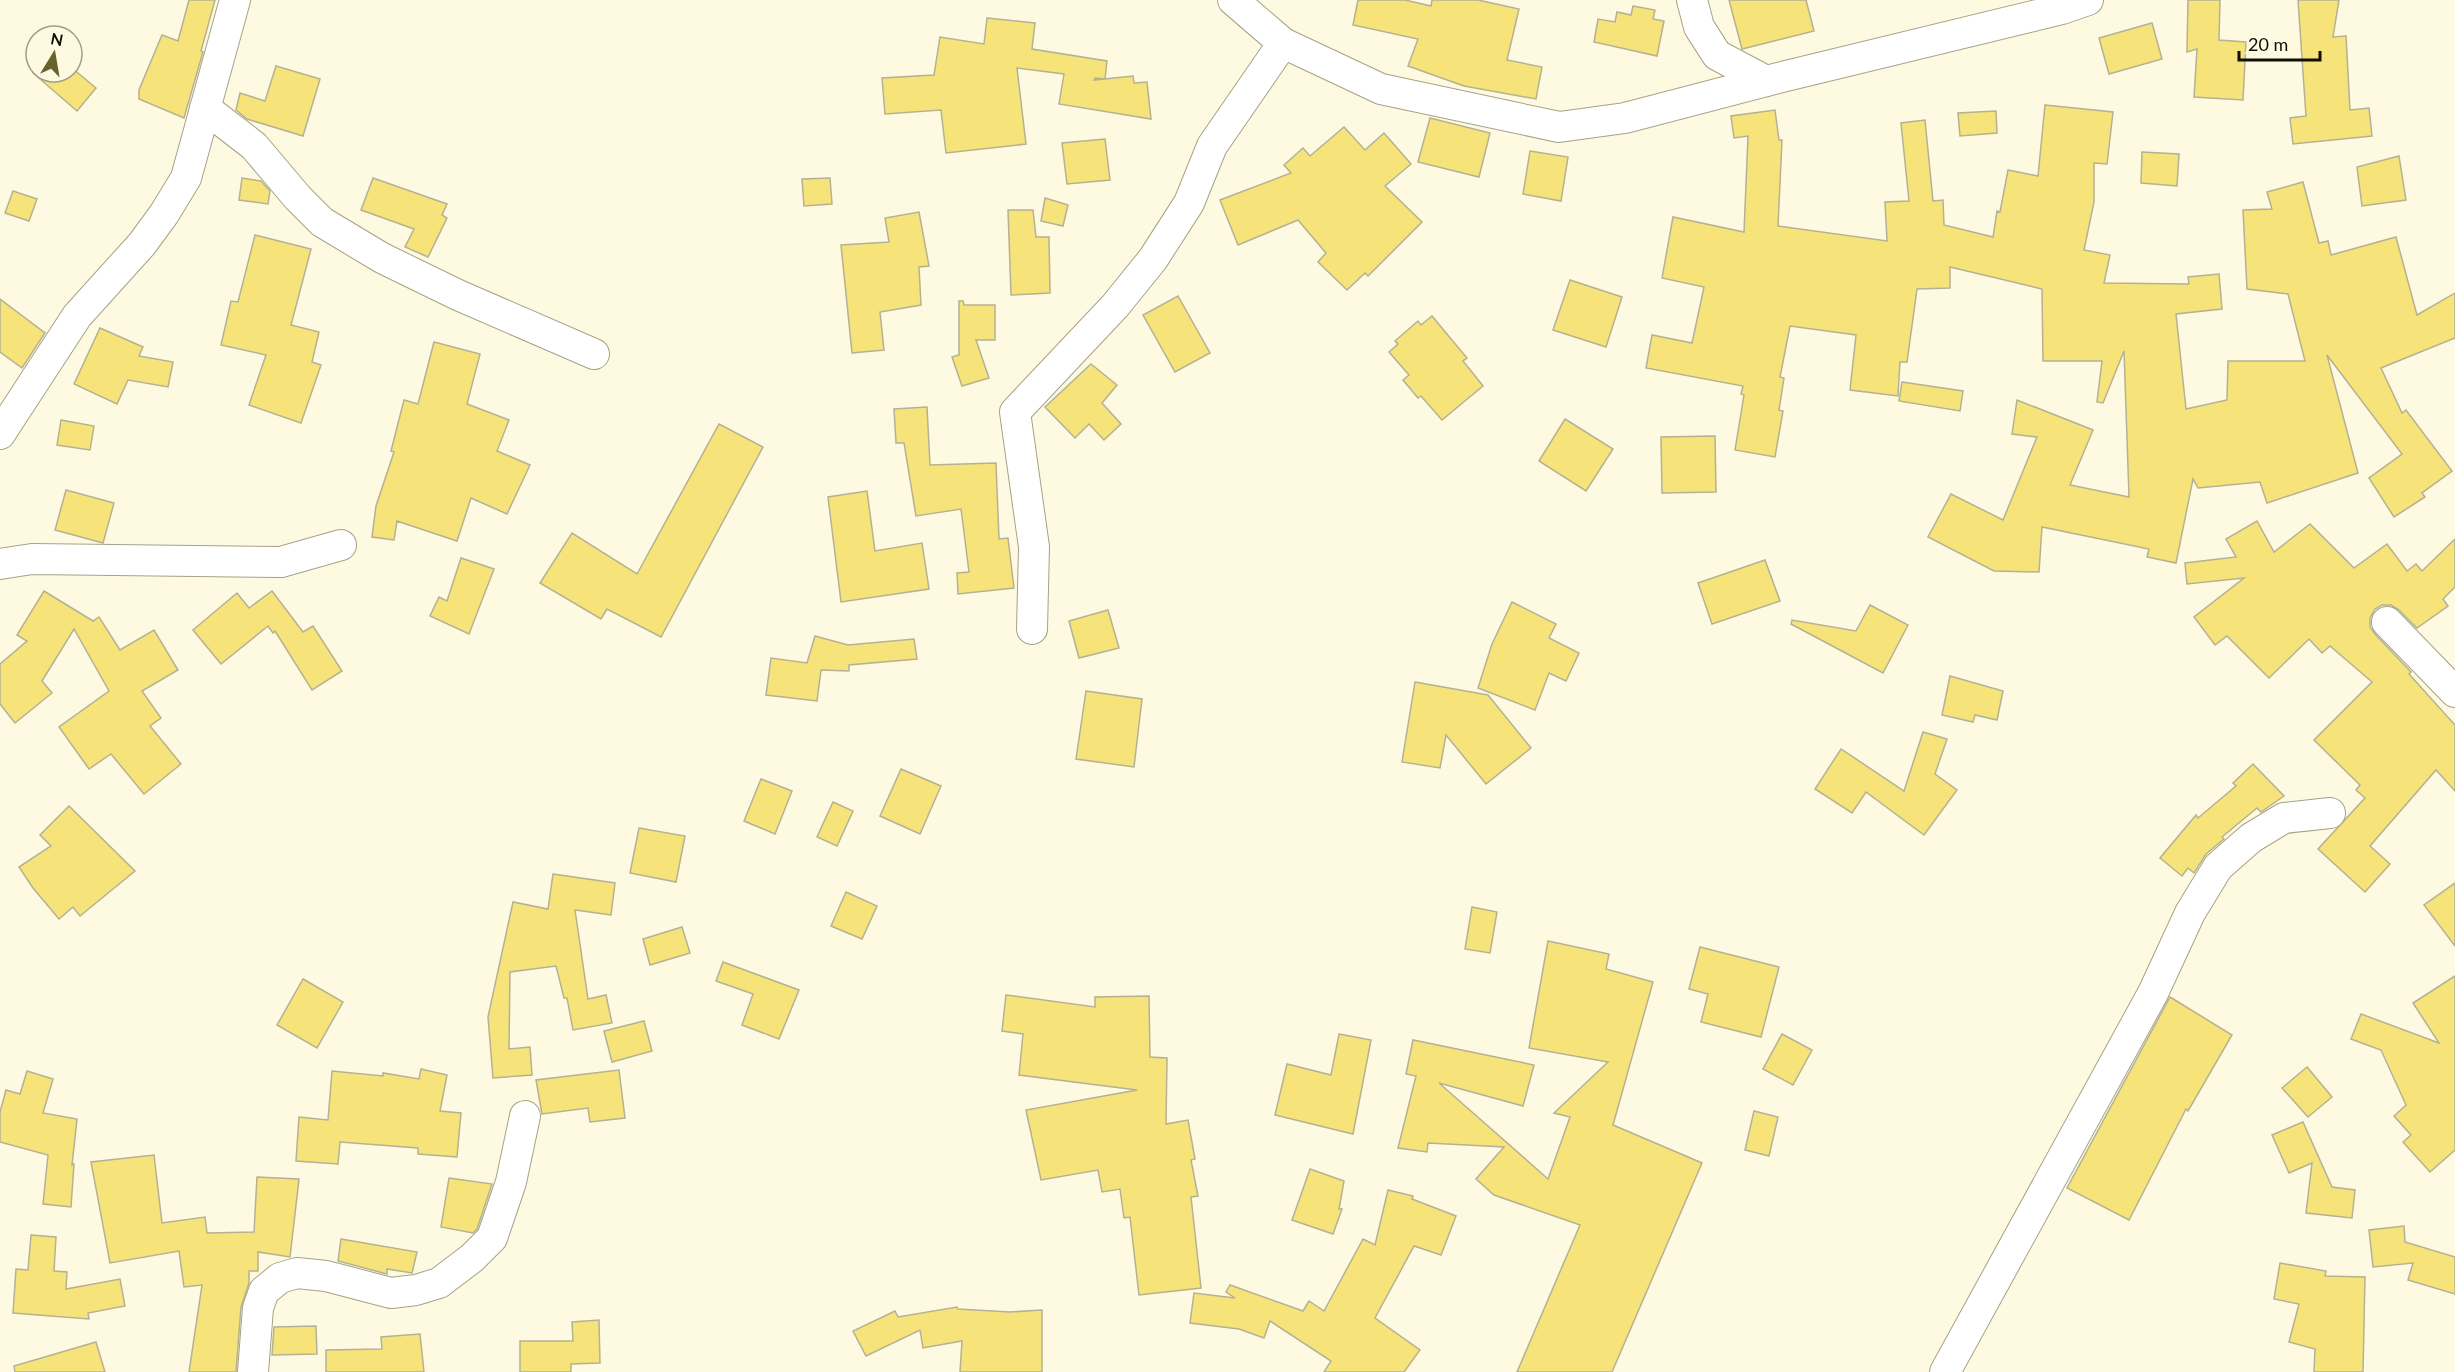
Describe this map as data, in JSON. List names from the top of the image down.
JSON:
{
  "scale_bar": "20 m",
  "north": "top"
}
